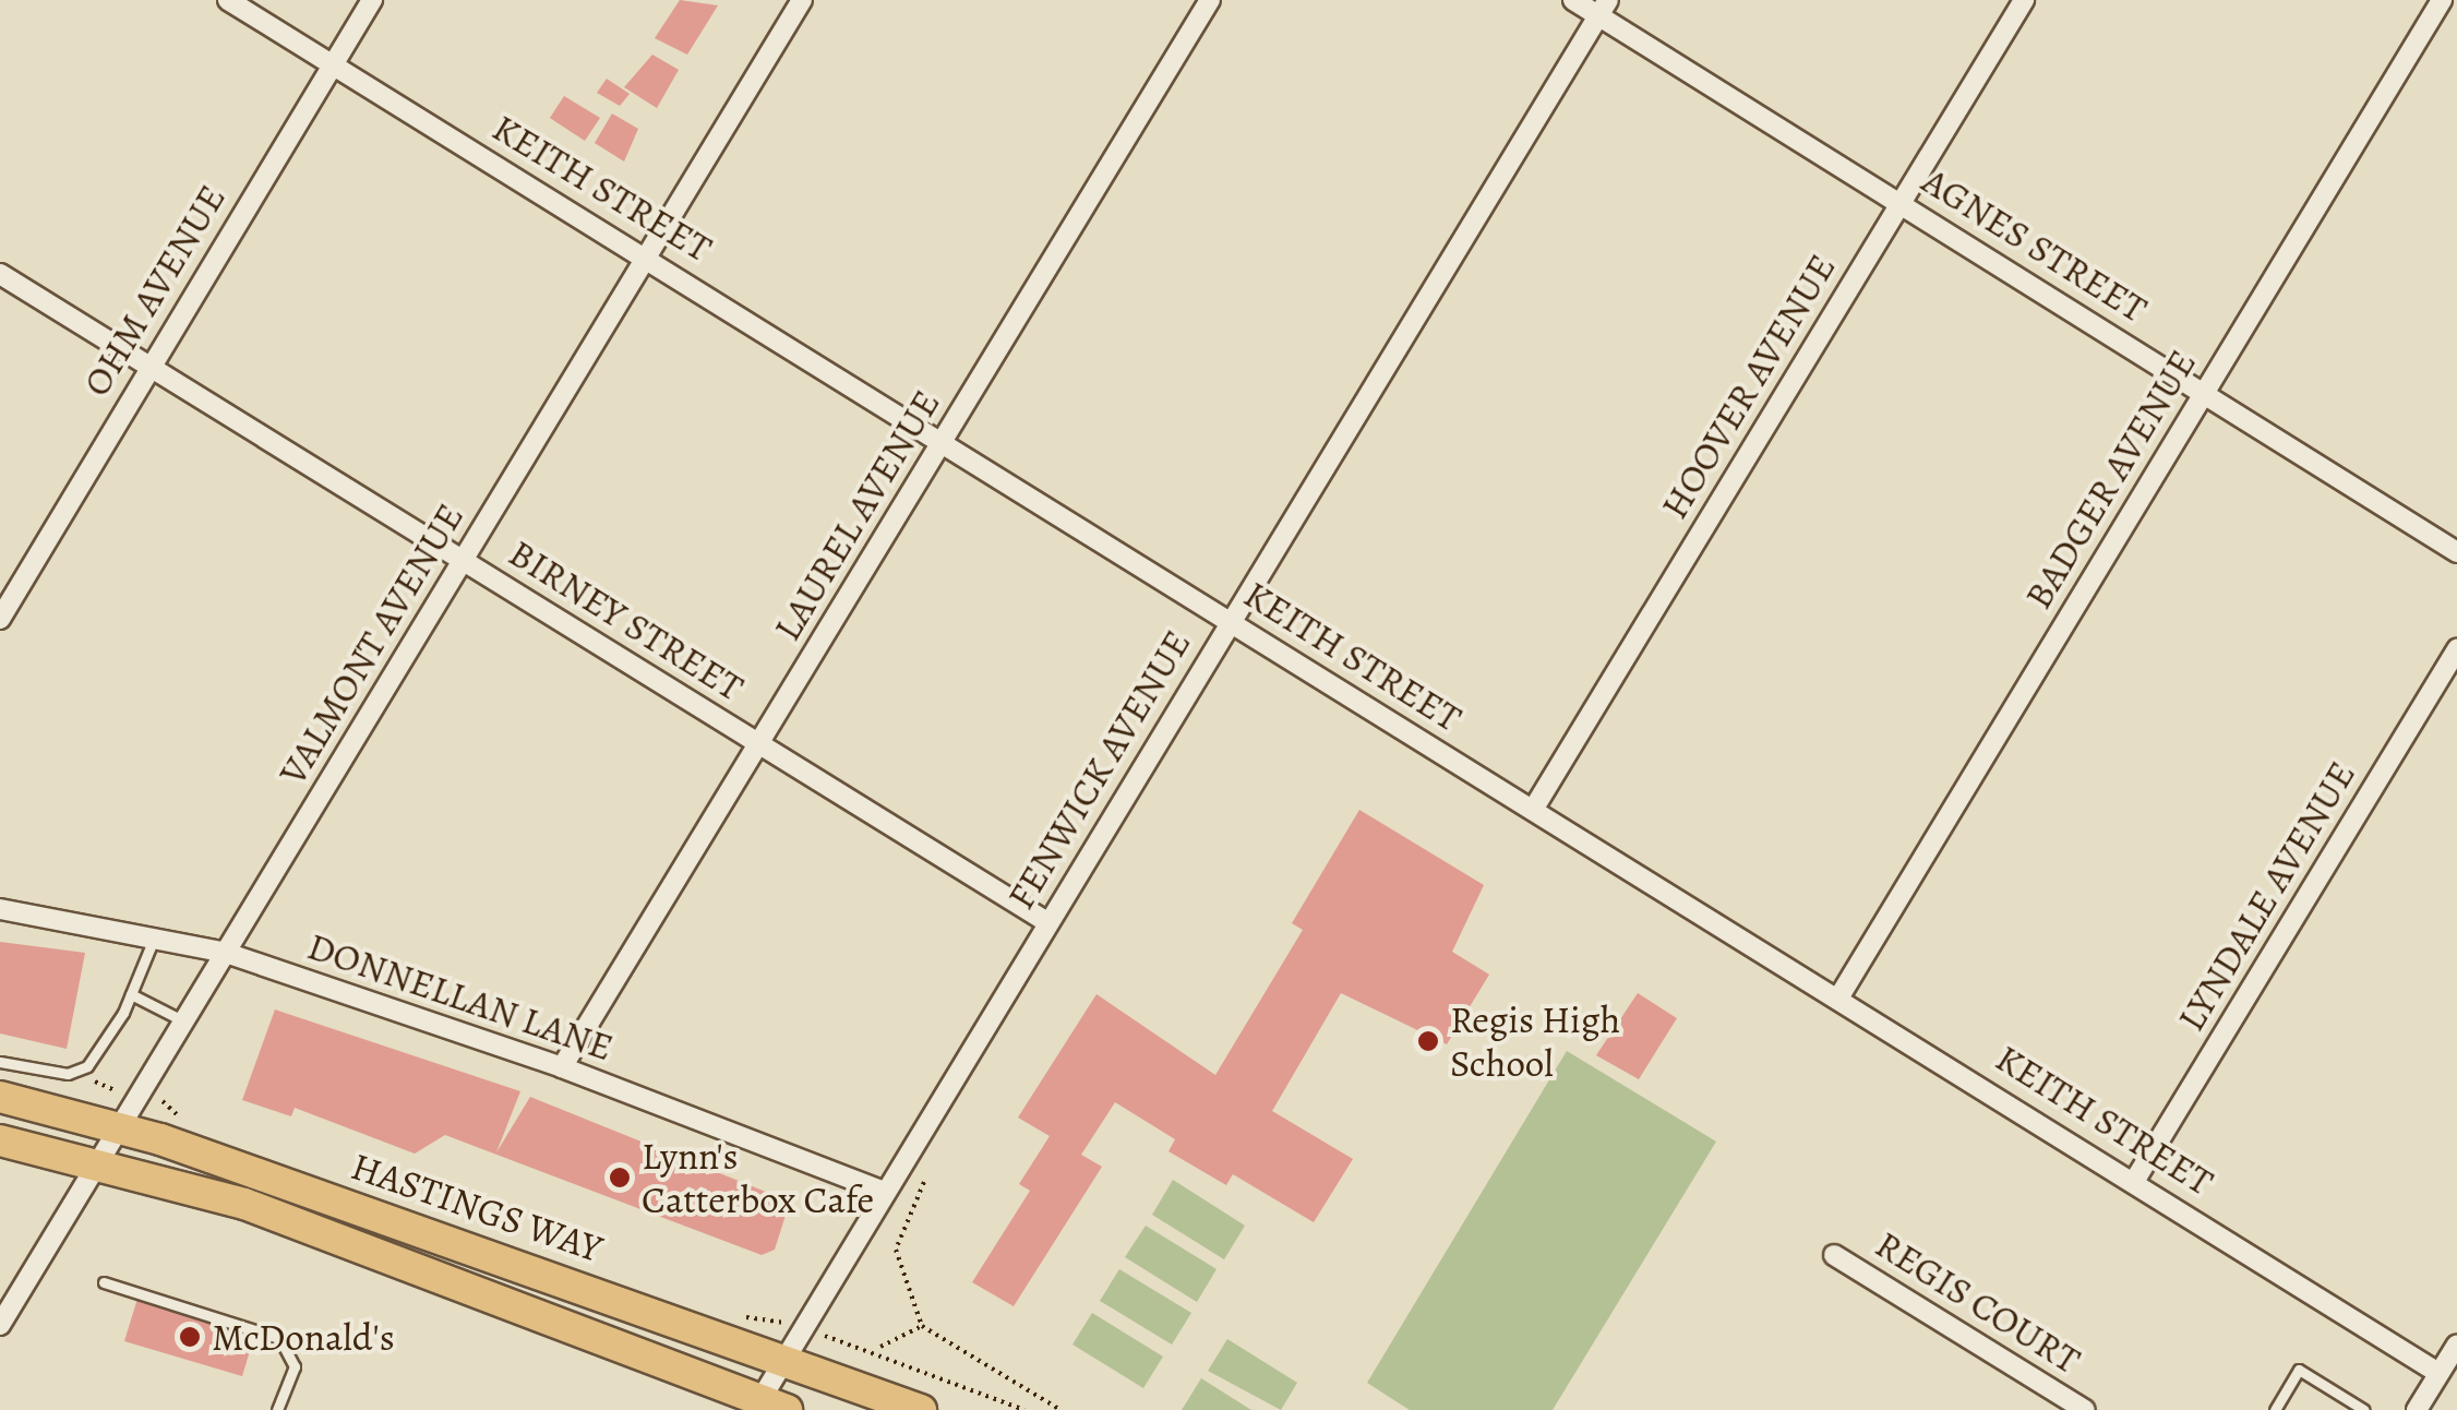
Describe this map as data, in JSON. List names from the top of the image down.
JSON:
{
  "streets": {
    "main road": ["HASTINGS WAY"],
    "street": [
      "KEITH STREET",
      "AGNES STREET",
      "OHM AVENUE",
      "HOOVER AVENUE",
      "BADGER AVENUE",
      "LAUREL AVENUE",
      "BIRNEY STREET",
      "VALMONT AVENUE",
      "FENWICK AVENUE",
      "LYNDALE AVENUE",
      "DONNELLAN LANE",
      "REGIS COURT"
    ]
  },
  "crossings": [
    ["KEITH STREET", "OHM AVENUE"],
    ["KEITH STREET", "HOOVER AVENUE"],
    ["KEITH STREET", "BADGER AVENUE"],
    ["KEITH STREET", "LAUREL AVENUE"],
    ["KEITH STREET", "VALMONT AVENUE"],
    ["KEITH STREET", "FENWICK AVENUE"],
    ["KEITH STREET", "LYNDALE AVENUE"],
    ["AGNES STREET", "HOOVER AVENUE"],
    ["AGNES STREET", "BADGER AVENUE"],
    ["AGNES STREET", "FENWICK AVENUE"],
    ["OHM AVENUE", "BIRNEY STREET"],
    ["LAUREL AVENUE", "BIRNEY STREET"],
    ["LAUREL AVENUE", "DONNELLAN LANE"],
    ["BIRNEY STREET", "VALMONT AVENUE"],
    ["BIRNEY STREET", "FENWICK AVENUE"],
    ["VALMONT AVENUE", "DONNELLAN LANE"],
    ["VALMONT AVENUE", "HASTINGS WAY"],
    ["FENWICK AVENUE", "DONNELLAN LANE"],
    ["FENWICK AVENUE", "HASTINGS WAY"]
  ],
  "places": ["Regis High School", "Lynn's Catterbox Cafe", "McDonald's"]
}
